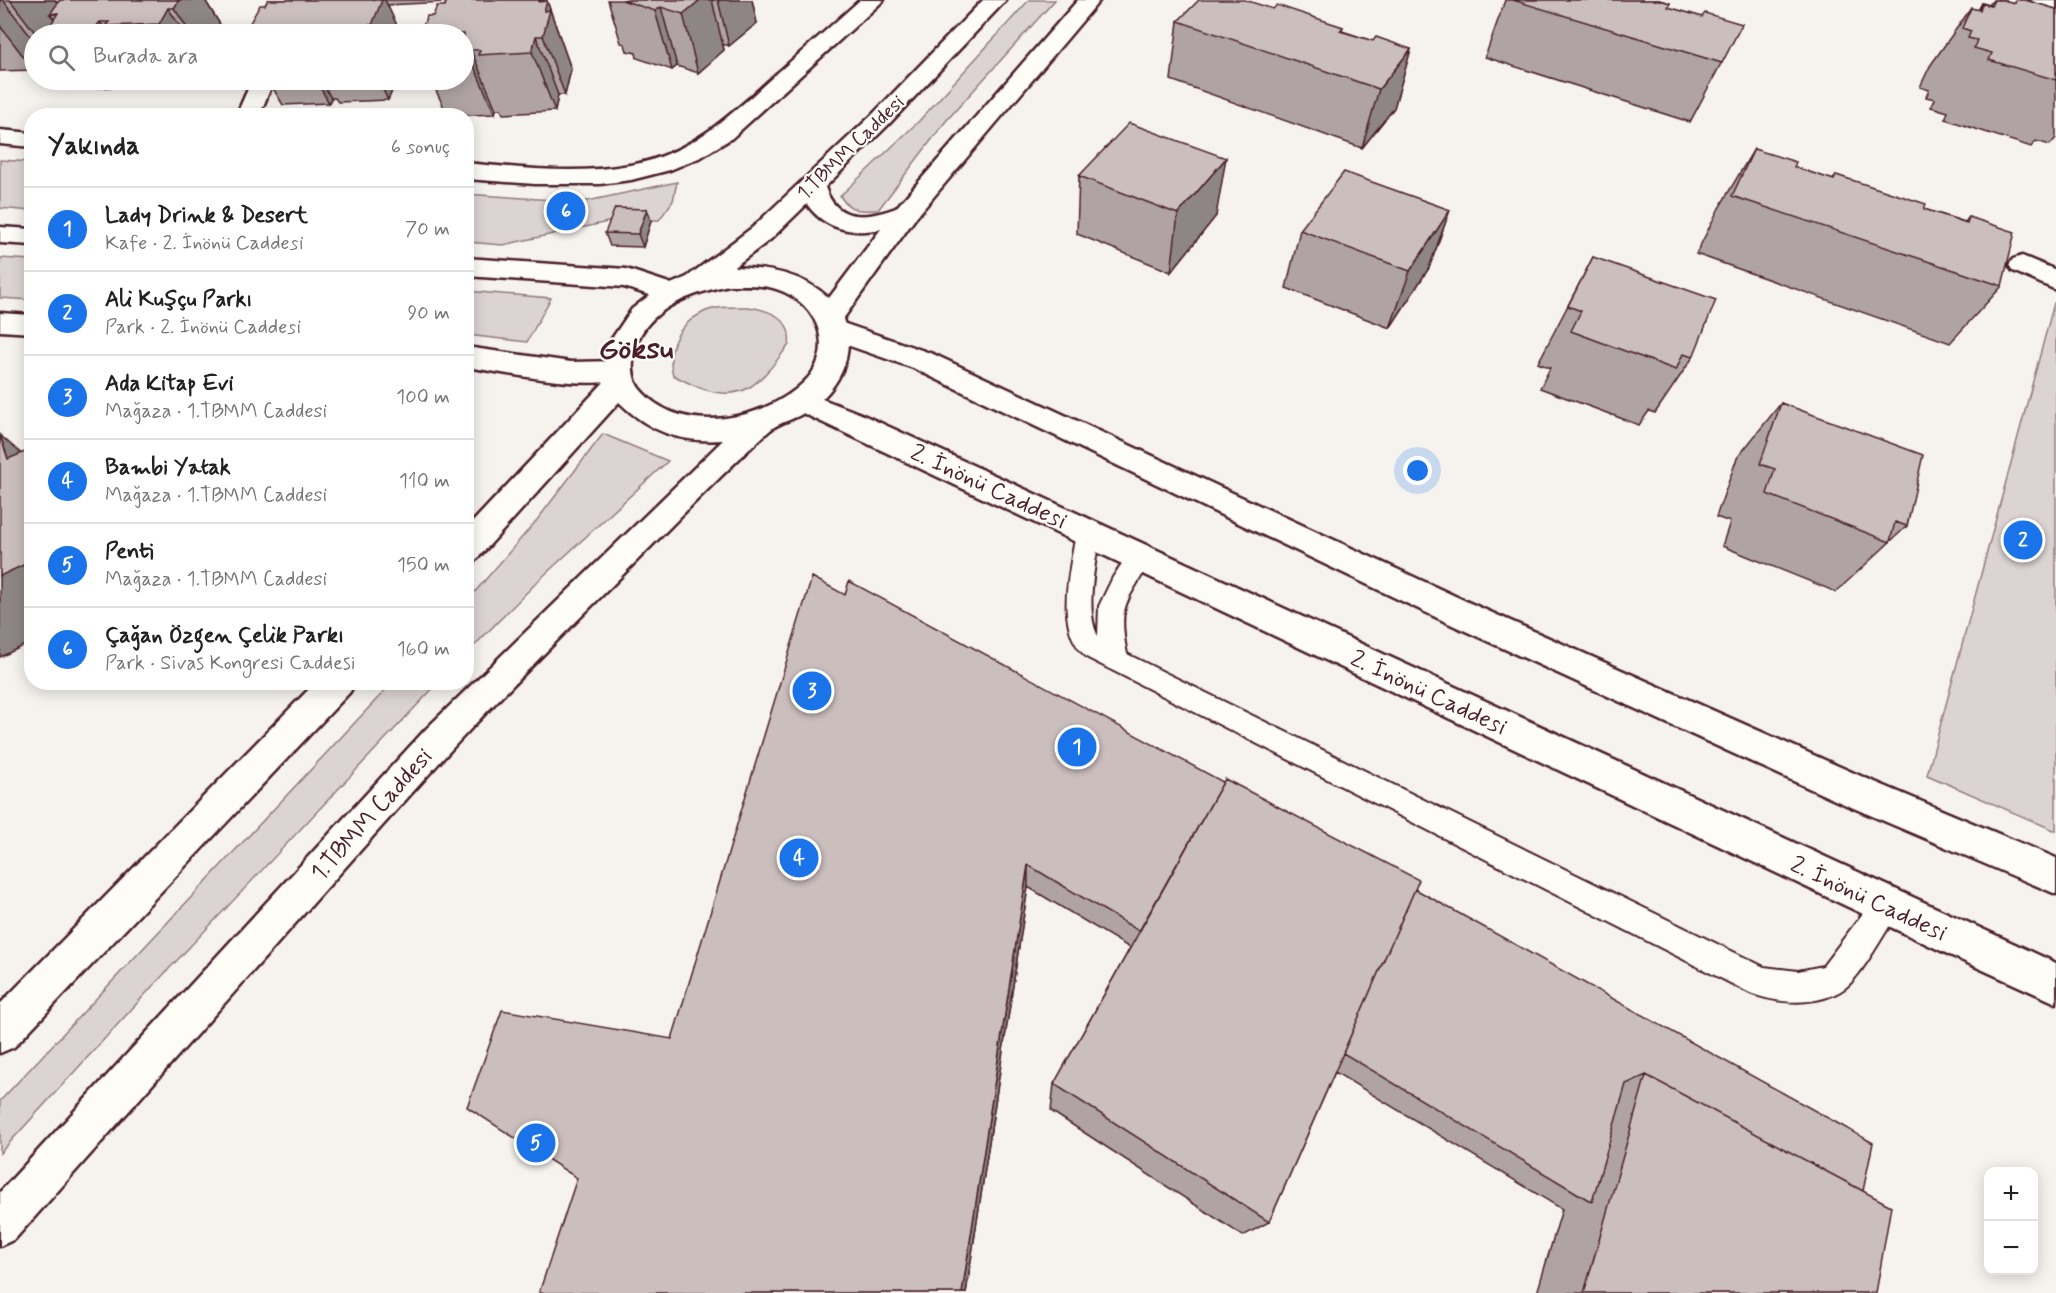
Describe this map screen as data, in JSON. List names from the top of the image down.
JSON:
{
  "streets": {
    "main road": ["1.TBMM Caddesi", "2. İnönü Caddesi"]
  },
  "crossings": [
    ["1.TBMM Caddesi", "2. İnönü Caddesi"]
  ],
  "districts": ["Göksu"],
  "page": {
    "search": "Burada ara",
    "heading": ["Yakında", "6 sonuç"],
    "list": [
      {
        "mark": "1",
        "name": "Lady Drink & Desert",
        "note": "Kafe · 2. İnönü Caddesi",
        "value": "70 m"
      },
      {
        "mark": "2",
        "name": "Ali Kuşçu Parkı",
        "note": "Park · 2. İnönü Caddesi",
        "value": "90 m"
      },
      {
        "mark": "3",
        "name": "Ada Kitap Evi",
        "note": "Mağaza · 1.TBMM Caddesi",
        "value": "100 m"
      },
      {
        "mark": "4",
        "name": "Bambi Yatak",
        "note": "Mağaza · 1.TBMM Caddesi",
        "value": "110 m"
      },
      {
        "mark": "5",
        "name": "Penti",
        "note": "Mağaza · 1.TBMM Caddesi",
        "value": "150 m"
      },
      {
        "mark": "6",
        "name": "Çağan Özgen Çelik Parkı",
        "note": "Park · Sivas Kongresi Caddesi",
        "value": "160 m"
      }
    ],
    "pins": [
      "6",
      "2",
      "3",
      "1",
      "4",
      "5"
    ],
    "map_buttons": ["+", "−"]
  }
}
